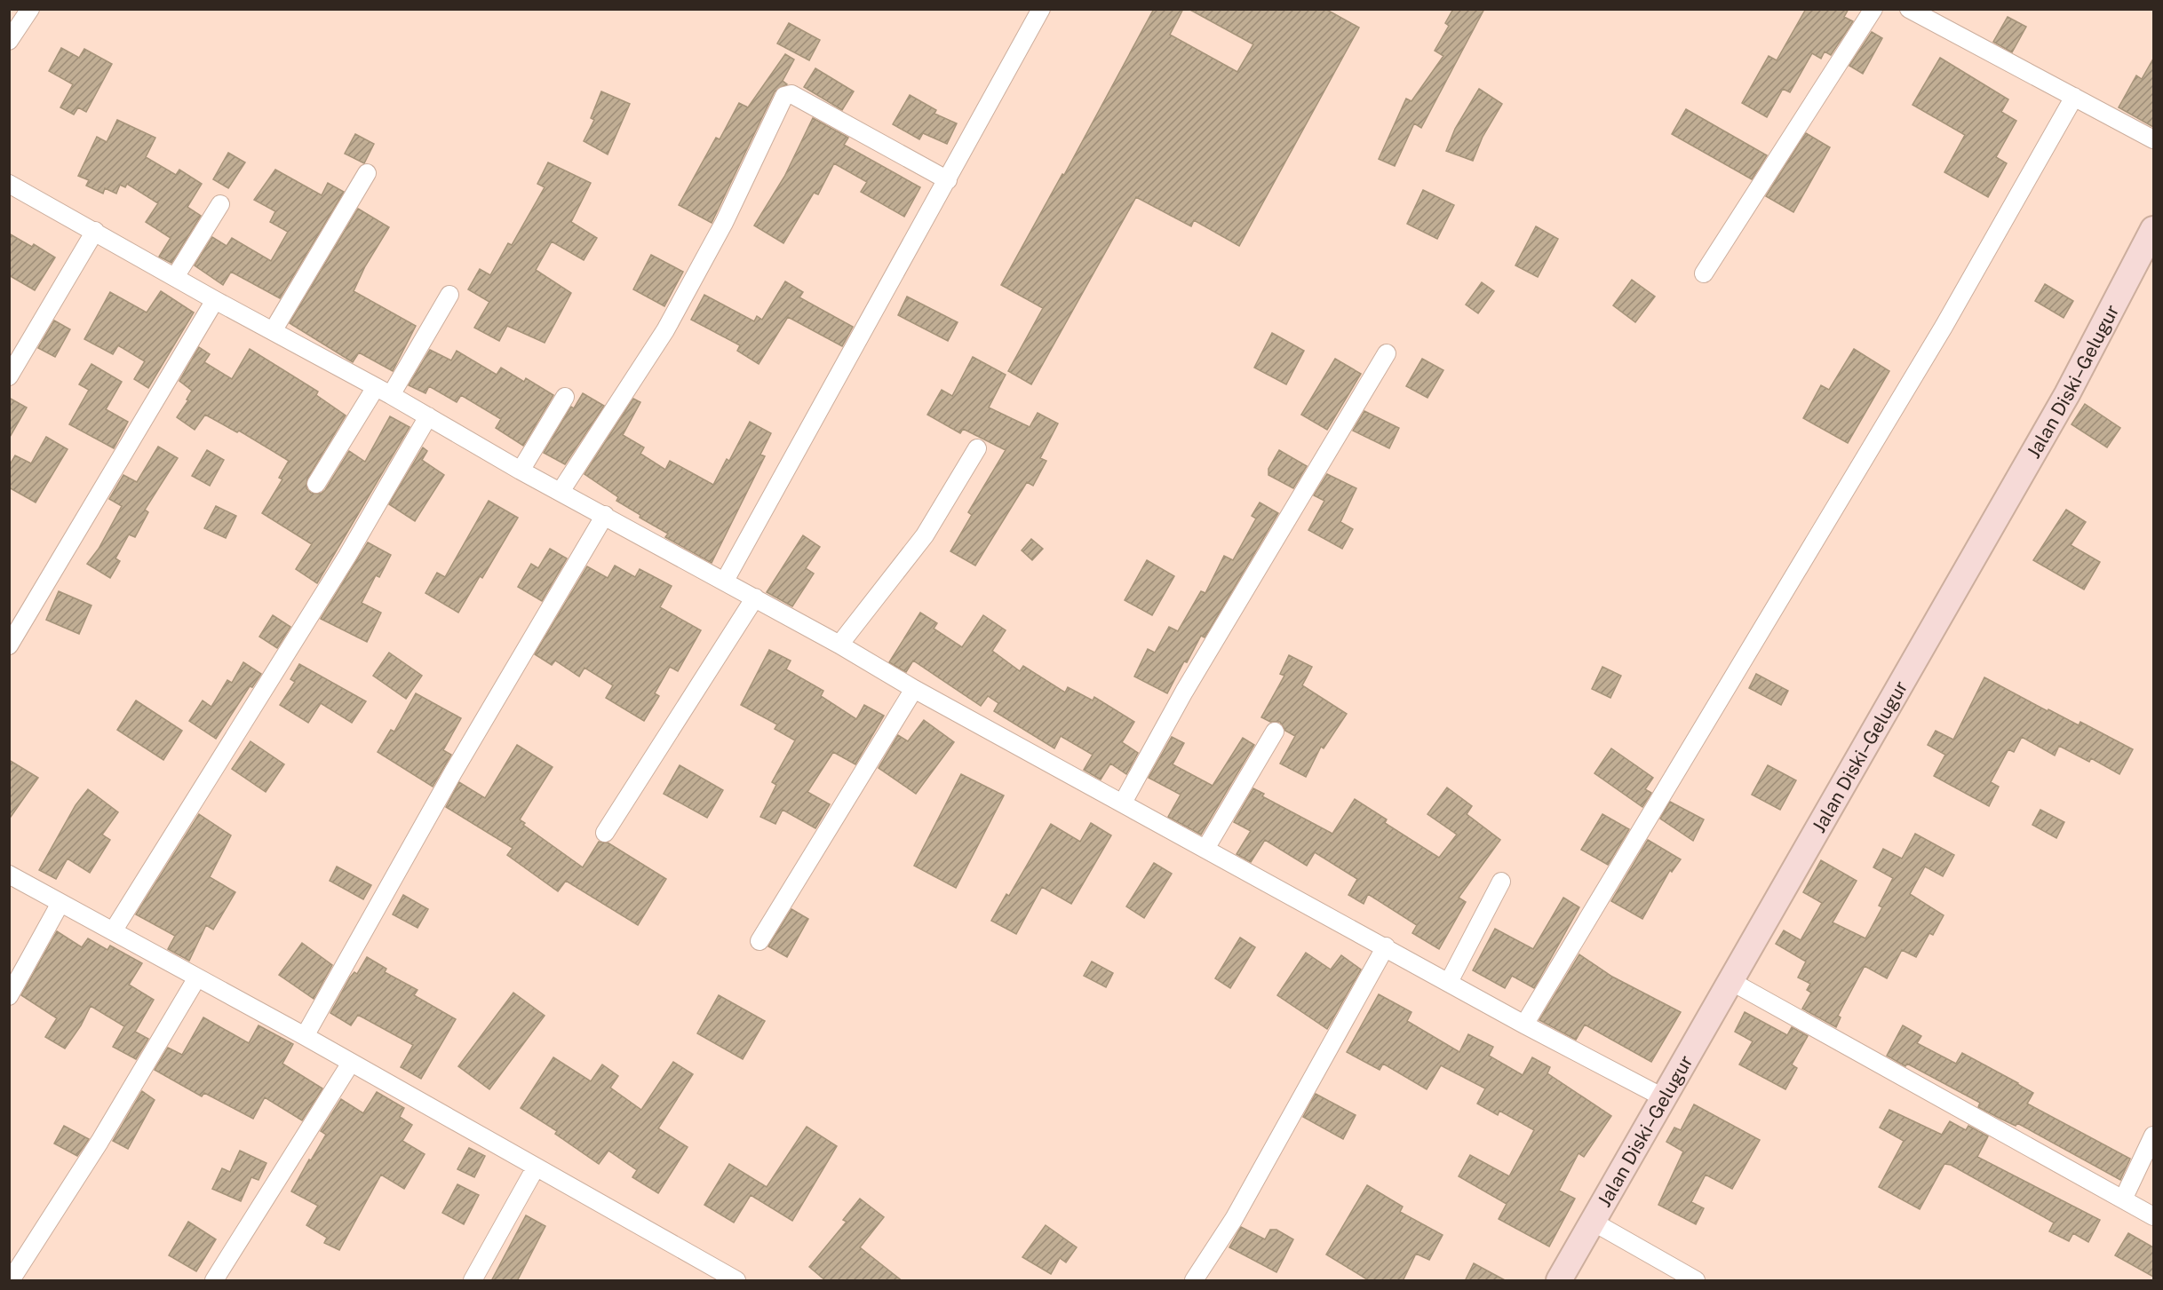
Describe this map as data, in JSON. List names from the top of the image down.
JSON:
{
  "streets": {
    "main road": ["Jalan Diski–Gelugur"]
  }
}
